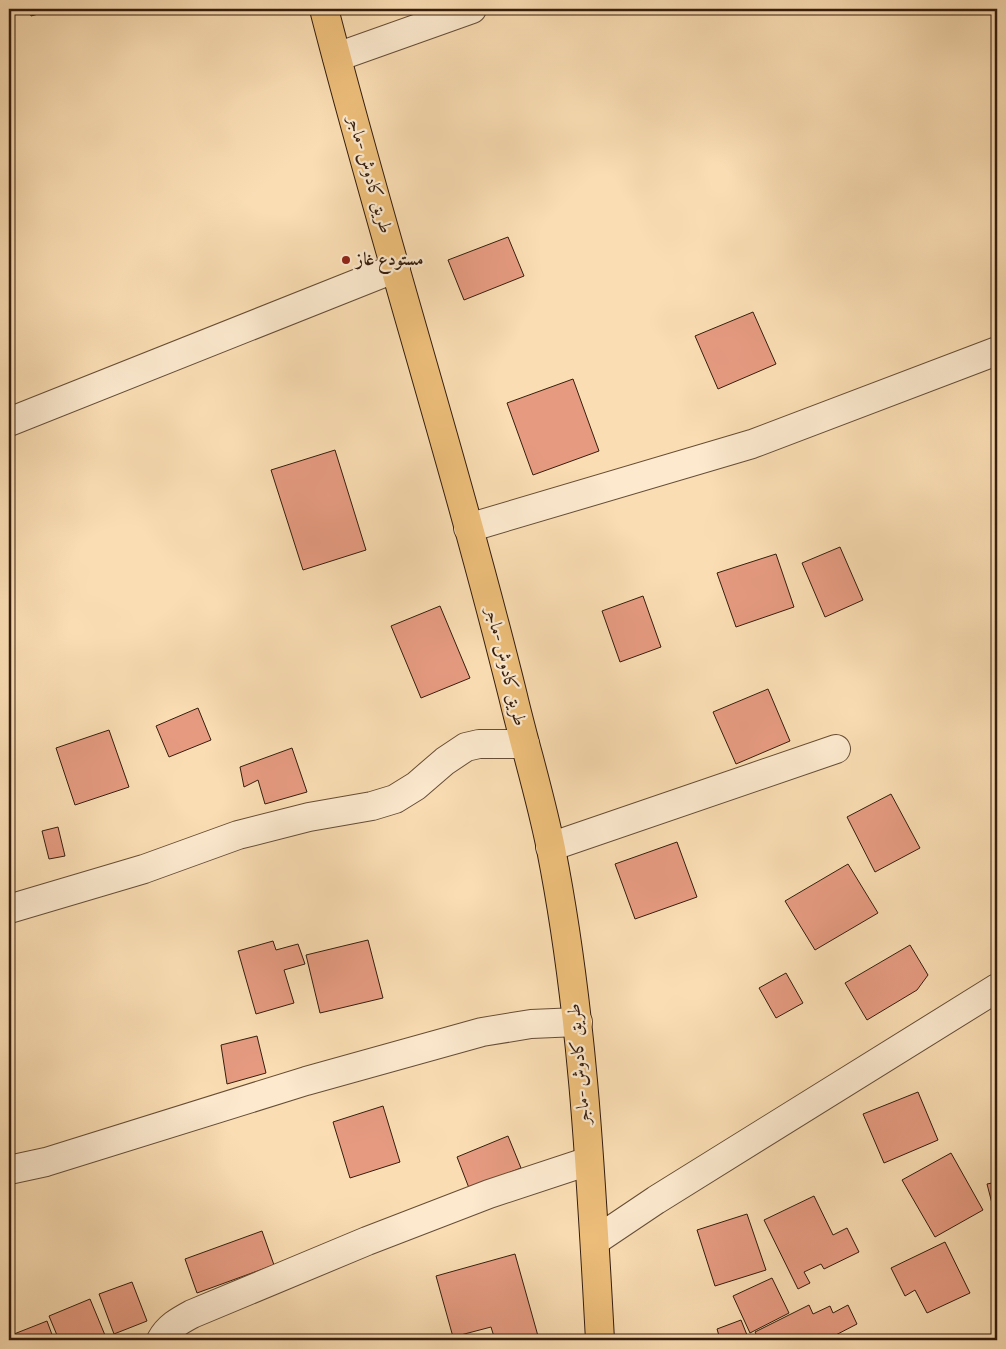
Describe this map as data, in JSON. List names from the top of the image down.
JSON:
{
  "streets": {
    "highway": ["طريق كادوش -ماجر"]
  },
  "places": ["مستودع غاز"]
}
